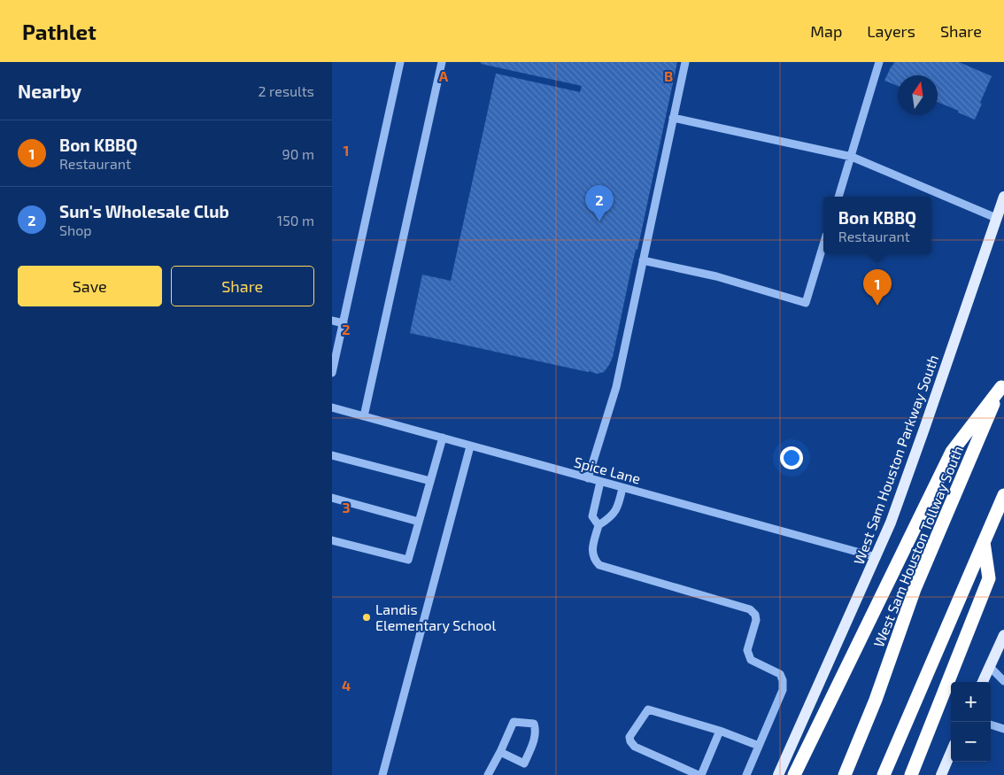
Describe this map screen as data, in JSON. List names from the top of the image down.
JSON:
{
  "streets": {
    "highway": ["West Sam Houston Tollway South"],
    "main road": ["West Sam Houston Parkway South"],
    "street": ["Spice Lane"]
  },
  "crossings": [
    ["West Sam Houston Parkway South", "Spice Lane"]
  ],
  "places": ["Landis Elementary School"],
  "north": "top",
  "page": {
    "header": "Pathlet",
    "nav": ["Map", "Layers", "Share"],
    "heading": ["Nearby", "2 results"],
    "list": [
      {
        "mark": "1",
        "name": "Bon KBBQ",
        "note": "Restaurant",
        "value": "90 m"
      },
      {
        "mark": "2",
        "name": "Sun's Wholesale Club",
        "note": "Shop",
        "value": "150 m"
      }
    ],
    "pins": ["2", "1"],
    "popup": ["Bon KBBQ", "Restaurant"],
    "buttons": ["Save", "Share"],
    "map_buttons": ["+", "−"]
  },
  "grid": {
    "columns": ["A", "B"],
    "rows": [
      "1",
      "2",
      "3",
      "4"
    ]
  }
}
